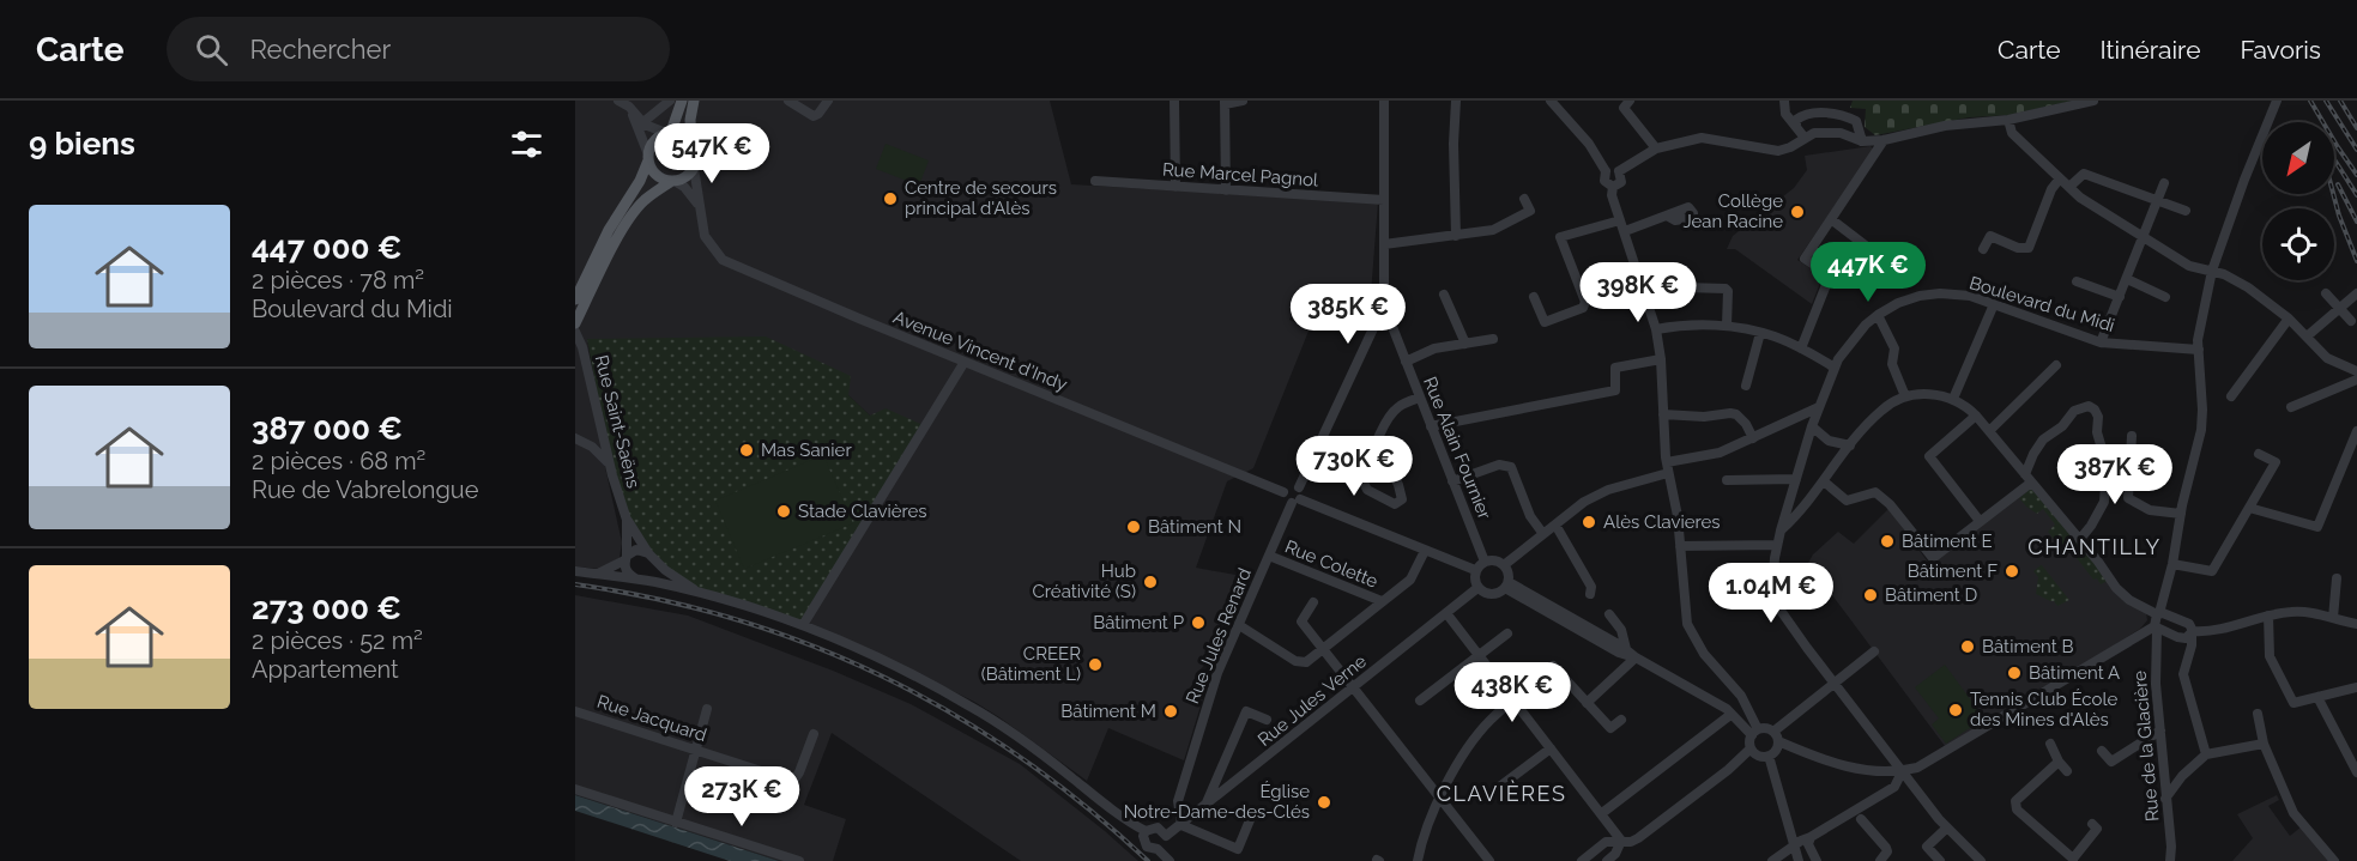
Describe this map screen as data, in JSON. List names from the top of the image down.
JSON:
{
  "streets": {
    "street": [
      "Rue Marcel Pagnol",
      "Boulevard du Midi",
      "Avenue Vincent d'Indy",
      "Rue Saint-Saëns",
      "Rue Alain Fournier",
      "Rue Colette",
      "Rue Jules Renard",
      "Rue Jules Verne",
      "Rue Jacquard",
      "Rue de la Glacière"
    ]
  },
  "crossings": [
    ["Boulevard du Midi", "Rue de la Glacière"],
    ["Avenue Vincent d'Indy", "Rue Jules Renard"],
    ["Rue Alain Fournier", "Rue Jules Verne"],
    ["Rue Colette", "Rue Jules Renard"],
    ["Rue Jules Renard", "Rue Jules Verne"]
  ],
  "districts": ["CHANTILLY", "CLAVIÈRES"],
  "places": [
    "Centre de secours principal d'Alès",
    "Collège Jean Racine",
    "Mas Sanier",
    "Stade Clavières",
    "Alès Clavieres",
    "Bâtiment N",
    "Bâtiment E",
    "Bâtiment F",
    "Hub Créativité (S)",
    "Bâtiment D",
    "Bâtiment P",
    "Bâtiment B",
    "CREER (Bâtiment L)",
    "Bâtiment A",
    "Tennis Club École des Mines d'Alès",
    "Bâtiment M",
    "Église Notre-Dame-des-Clés"
  ],
  "north": "bottom left",
  "page": {
    "header": "Carte",
    "search": "Rechercher",
    "nav": ["Carte", "Itinéraire", "Favoris"],
    "heading": "9 biens",
    "price": [
      "547K €",
      "447K €",
      "398K €",
      "385K €",
      "730K €",
      "387K €",
      "1.04M €",
      "438K €",
      "273K €"
    ],
    "list": [
      {
        "name": "447 000 €",
        "note": "2 pièces · 78 m² · Boulevard du Midi"
      },
      {
        "name": "387 000 €",
        "note": "2 pièces · 68 m² · Rue de Vabrelongue"
      },
      {
        "name": "273 000 €",
        "note": "2 pièces · 52 m² · Appartement"
      }
    ]
  }
}
